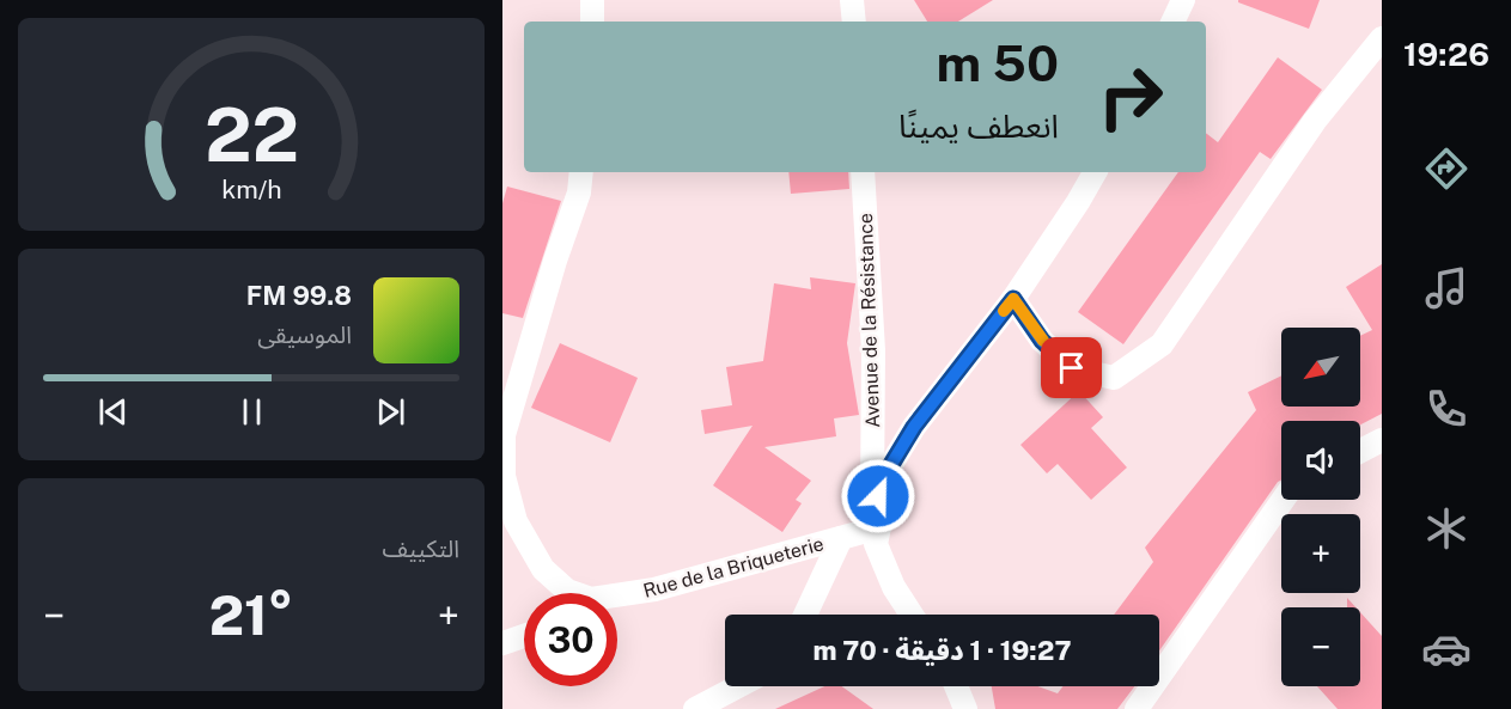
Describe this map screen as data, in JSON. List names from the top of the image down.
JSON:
{
  "streets": {
    "street": ["Avenue de la Résistance", "Rue de la Briqueterie"]
  },
  "crossings": [
    ["Avenue de la Résistance", "Rue de la Briqueterie"]
  ],
  "north": "bottom left",
  "page": {
    "tabs": "19:26",
    "turn": ["50 m", "انعطف يمينًا"],
    "song": ["99.8 FM", "الموسيقى"],
    "map_buttons": ["+", "−"],
    "tile": "التكييف",
    "heat": ["−", "21°", "+"],
    "limit": "30",
    "trip": "19:27 · 1 دقيقة · 70 m",
    "gauge": ["22", "km/h"]
  }
}
